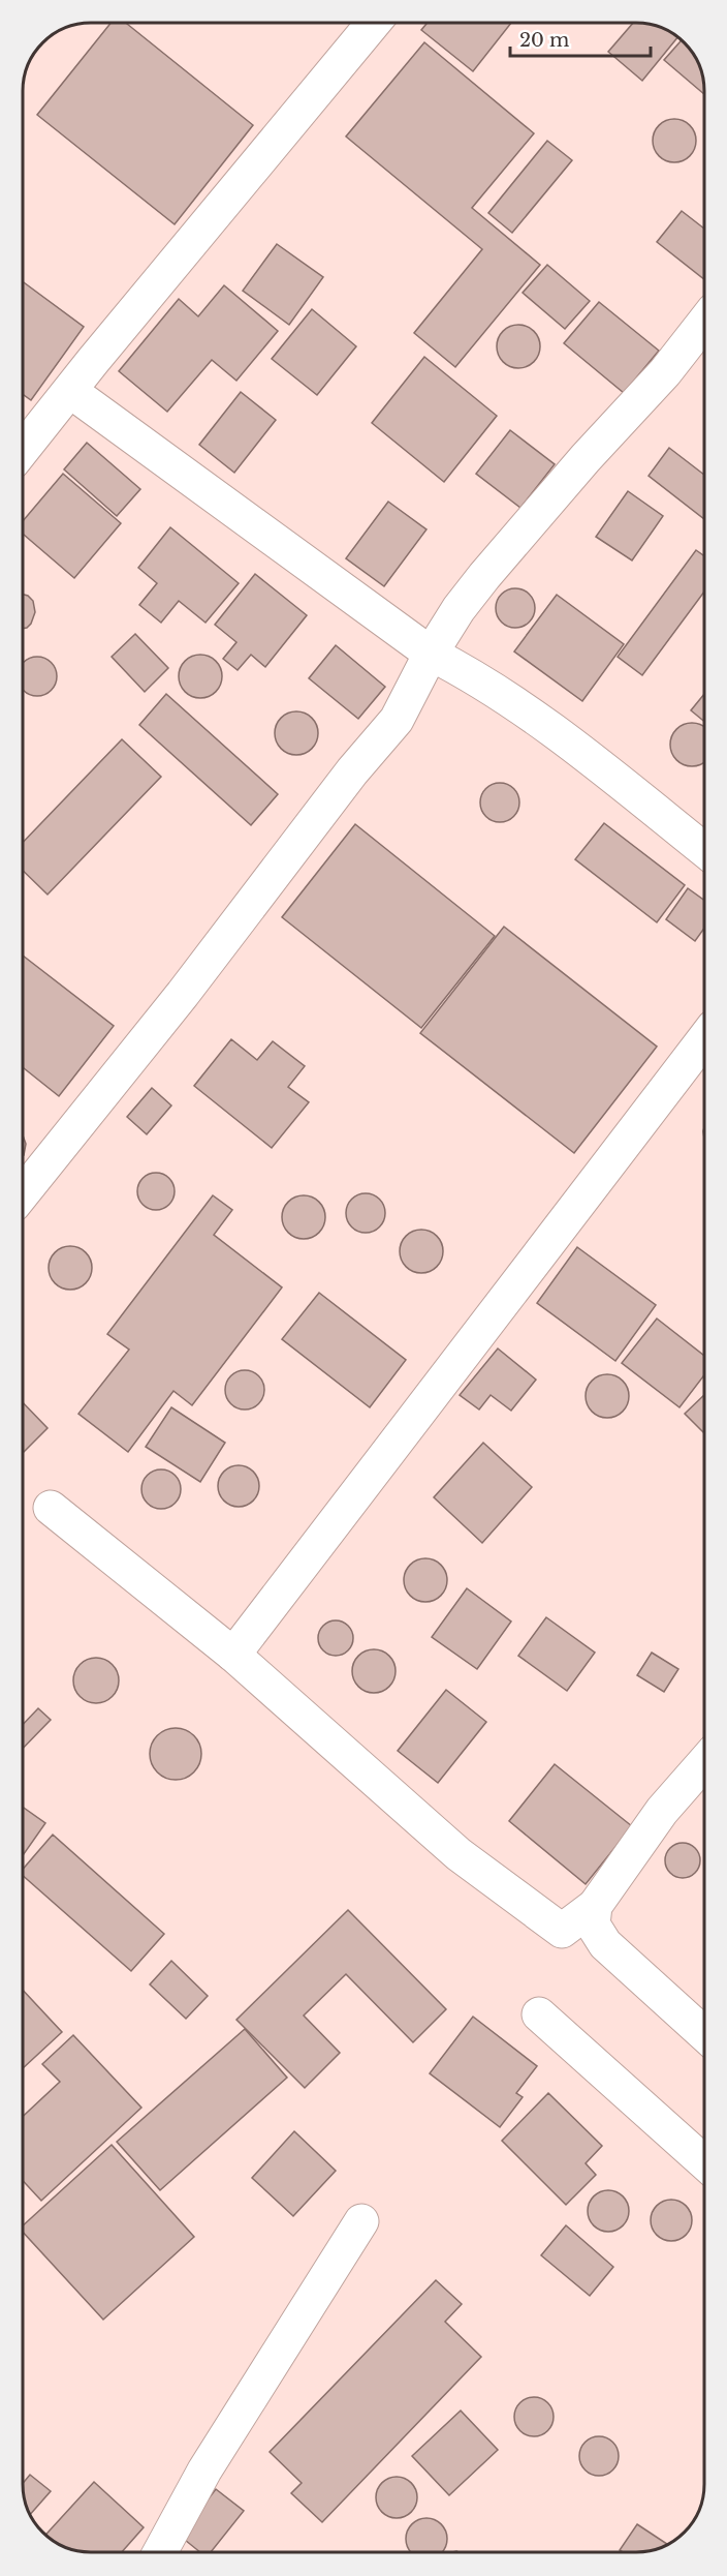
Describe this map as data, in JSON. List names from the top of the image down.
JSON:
{
  "scale_bar": "20 m"
}
